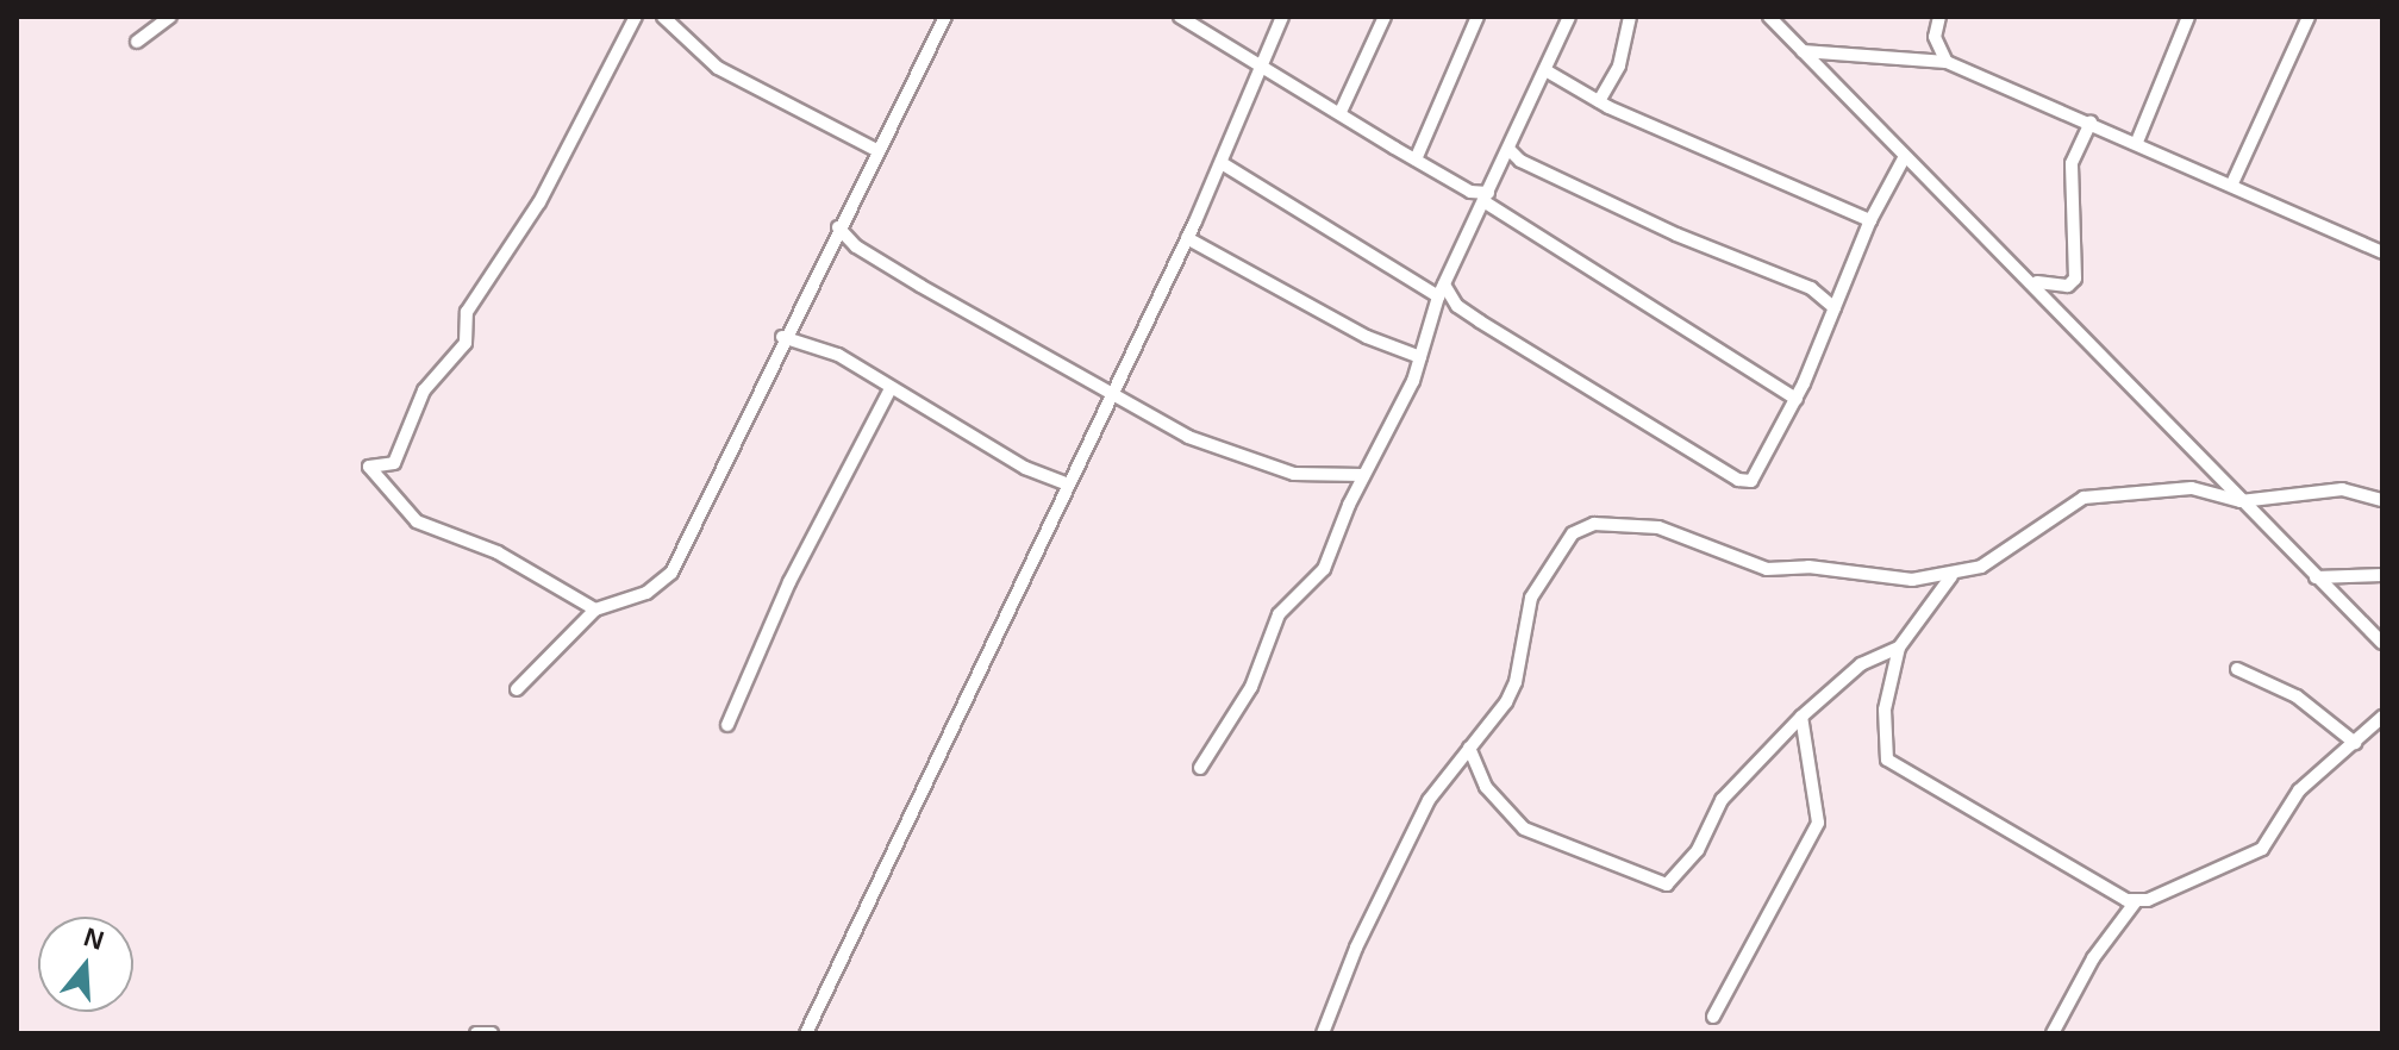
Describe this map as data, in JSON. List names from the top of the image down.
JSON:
{
  "north": "top"
}
